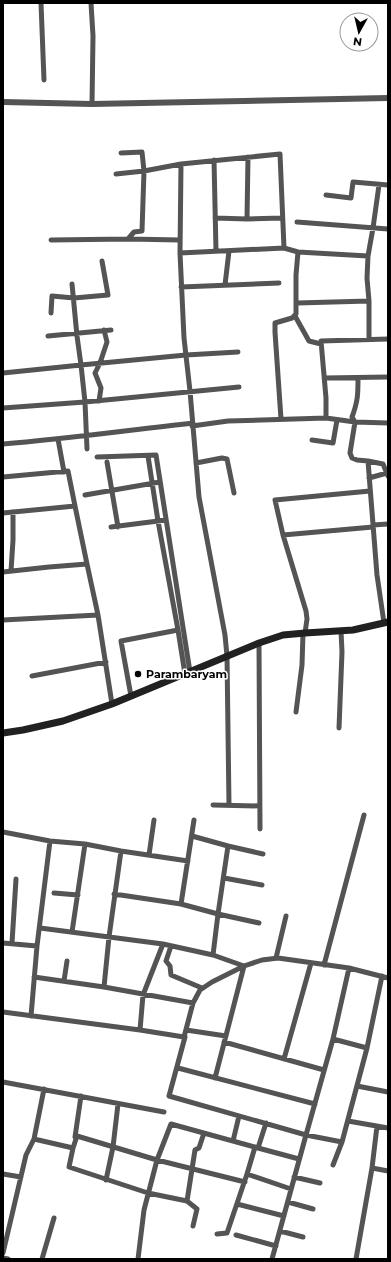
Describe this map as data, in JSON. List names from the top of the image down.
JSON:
{
  "places": ["Parambaryam"],
  "north": "bottom"
}
